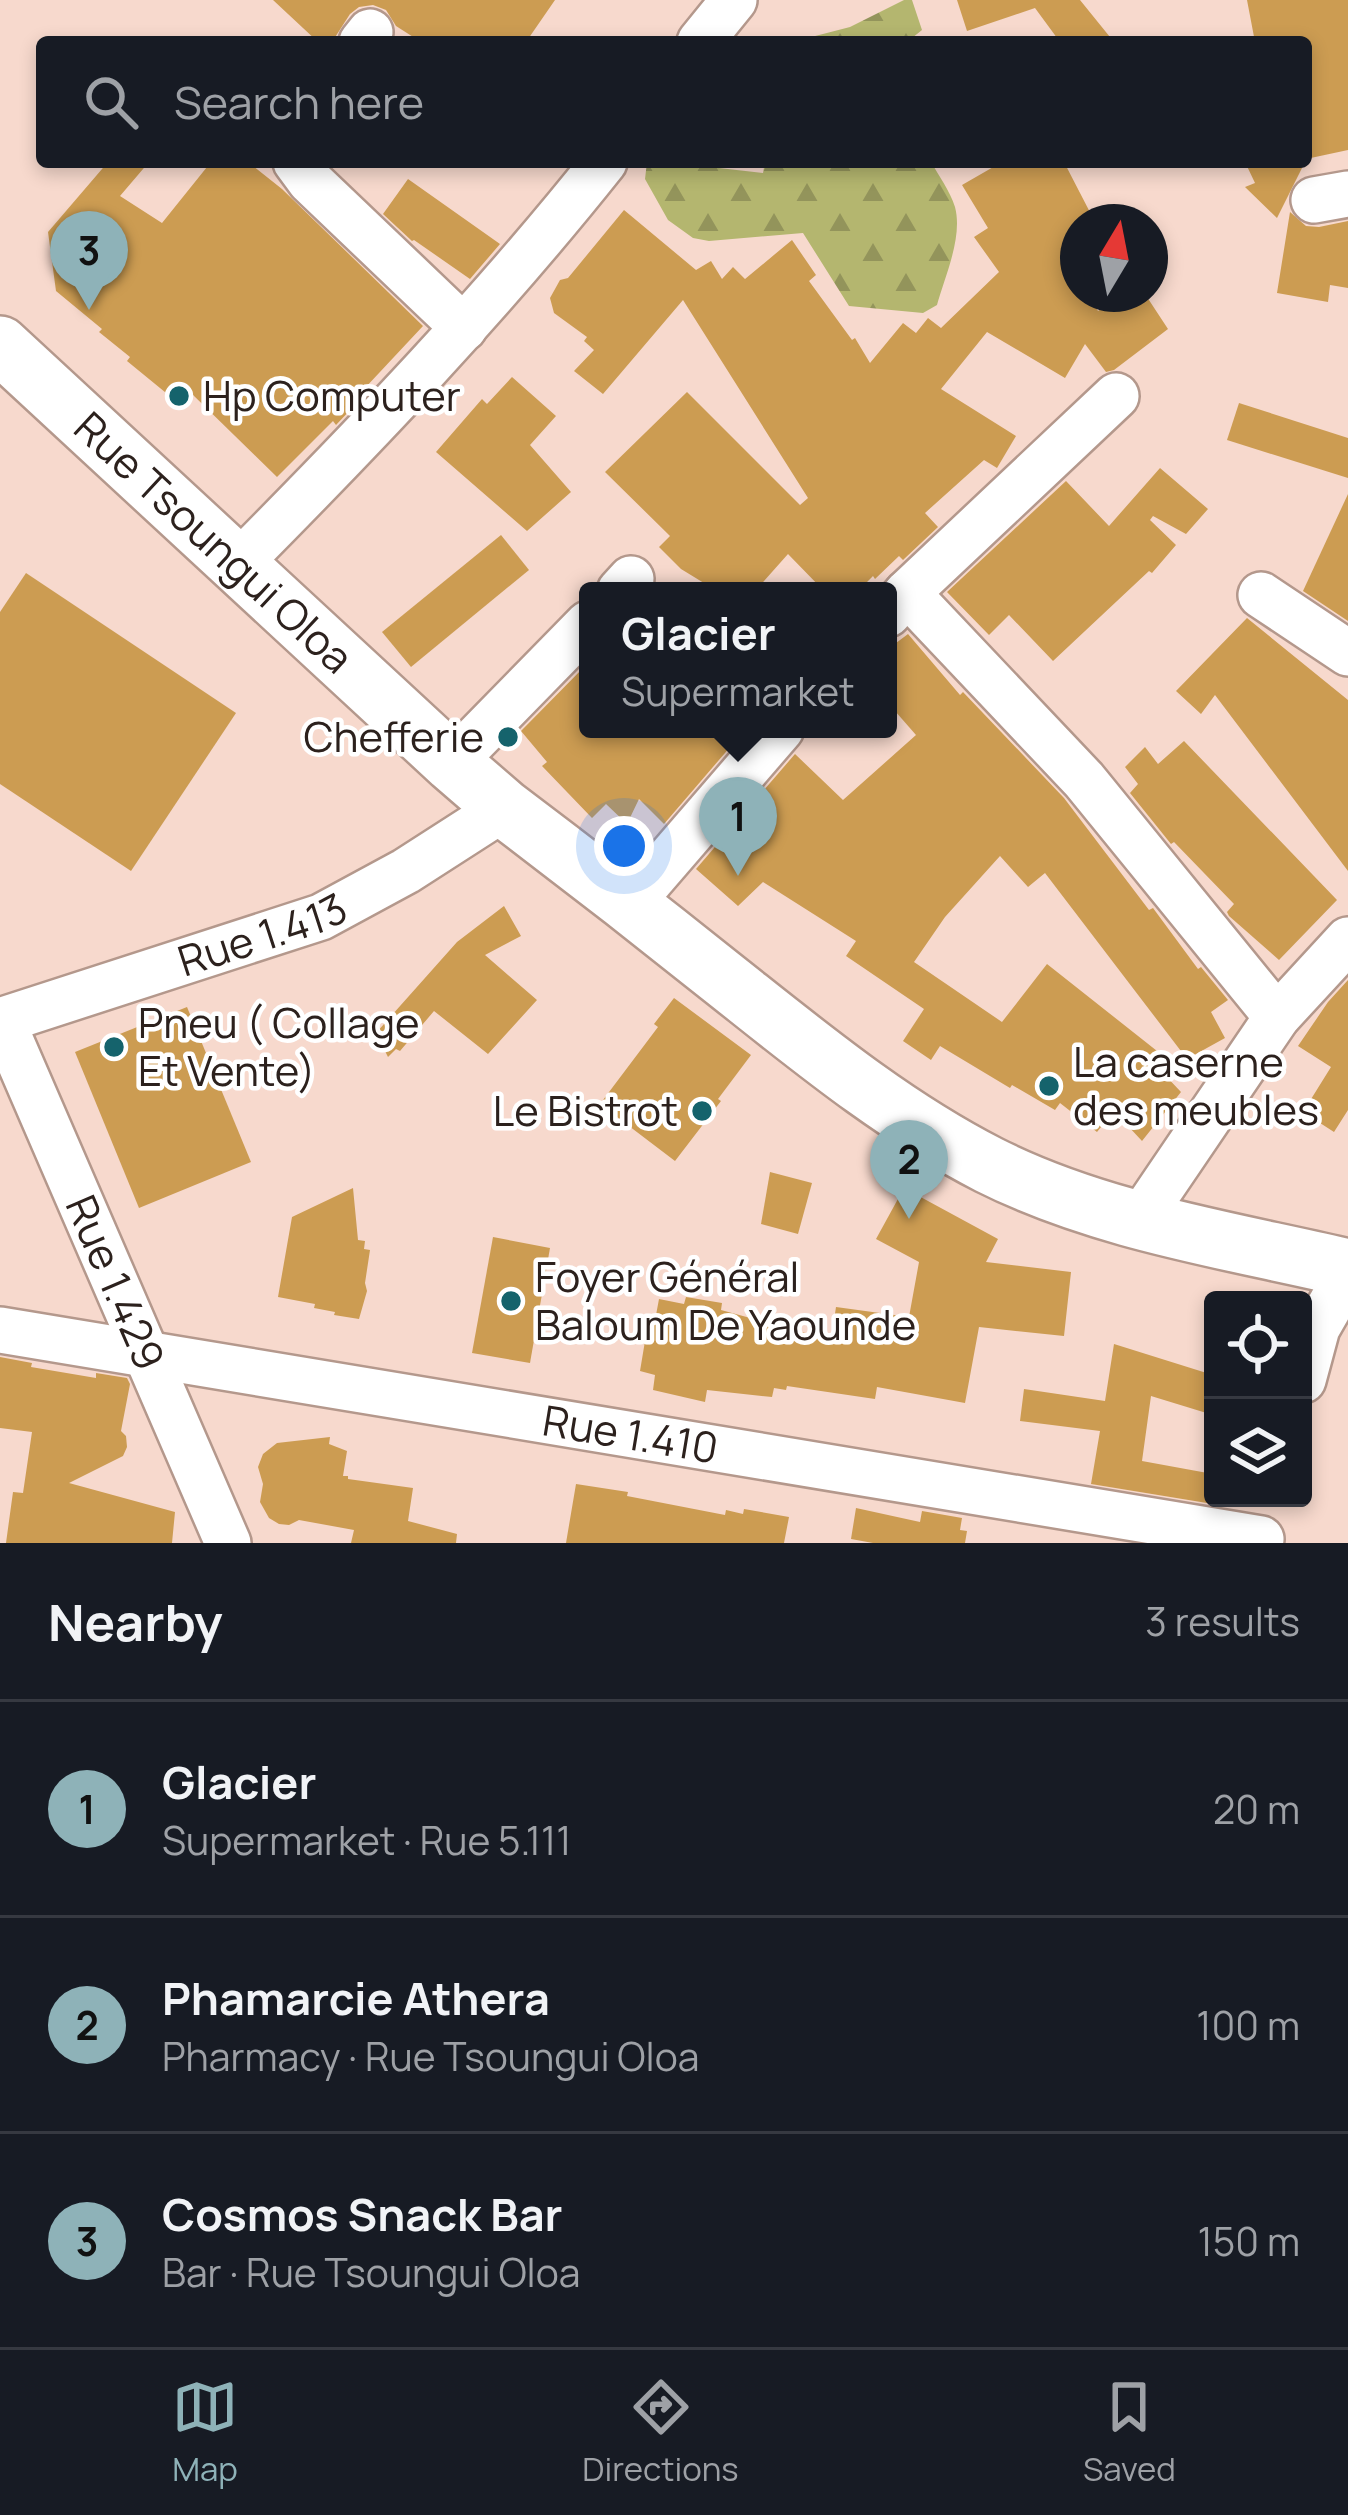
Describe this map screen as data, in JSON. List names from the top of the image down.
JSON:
{
  "streets": {
    "main road": ["Rue Tsoungui Oloa"],
    "street": ["Rue 1.413", "Rue 1.429", "Rue 1.410"]
  },
  "crossings": [
    ["Rue Tsoungui Oloa", "Rue 1.413"],
    ["Rue 1.413", "Rue 1.429"],
    ["Rue 1.429", "Rue 1.410"]
  ],
  "places": [
    "Hp Computer",
    "Chefferie",
    "Pneu ( Collage Et Vente)",
    "La caserne des meubles",
    "Le Bistrot",
    "Foyer Général Baloum De Yaounde"
  ],
  "north": "top",
  "page": {
    "search": "Search here",
    "pins": ["3", "1", "2"],
    "popup": ["Glacier", "Supermarket"],
    "heading": ["Nearby", "3 results"],
    "list": [
      {
        "mark": "1",
        "name": "Glacier",
        "note": "Supermarket · Rue 5.111",
        "value": "20 m"
      },
      {
        "mark": "2",
        "name": "Phamarcie Athera",
        "note": "Pharmacy · Rue Tsoungui Oloa",
        "value": "100 m"
      },
      {
        "mark": "3",
        "name": "Cosmos Snack Bar",
        "note": "Bar · Rue Tsoungui Oloa",
        "value": "150 m"
      }
    ],
    "nav": ["Map", "Directions", "Saved"]
  }
}
